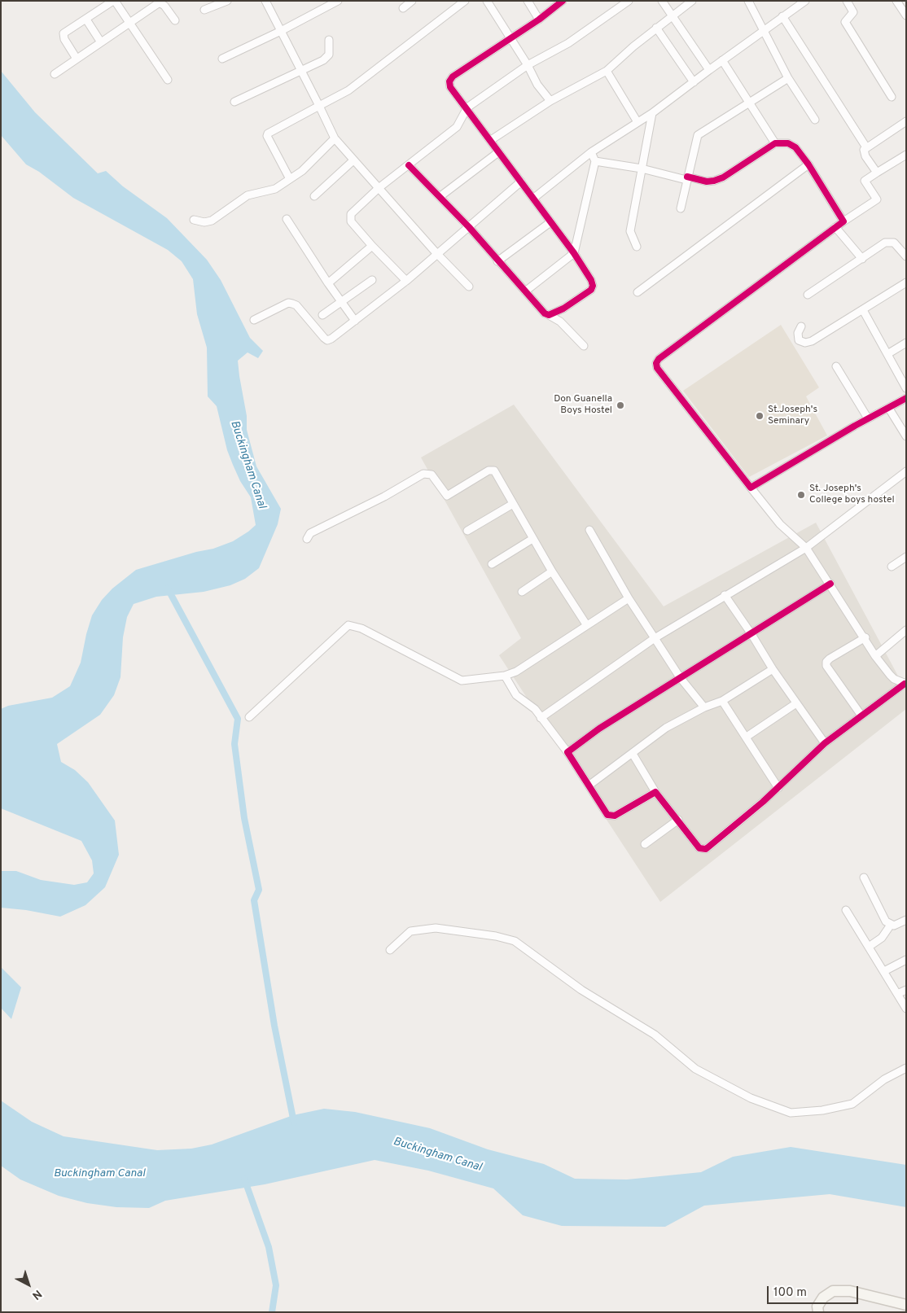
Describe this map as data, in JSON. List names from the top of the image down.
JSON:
{
  "water": ["Buckingham Canal"],
  "places": ["Don Guanella Boys Hostel", "St.Joseph's Seminary", "St. Joseph's College boys hostel"],
  "scale_bar": "100 m",
  "north": "bottom right"
}
